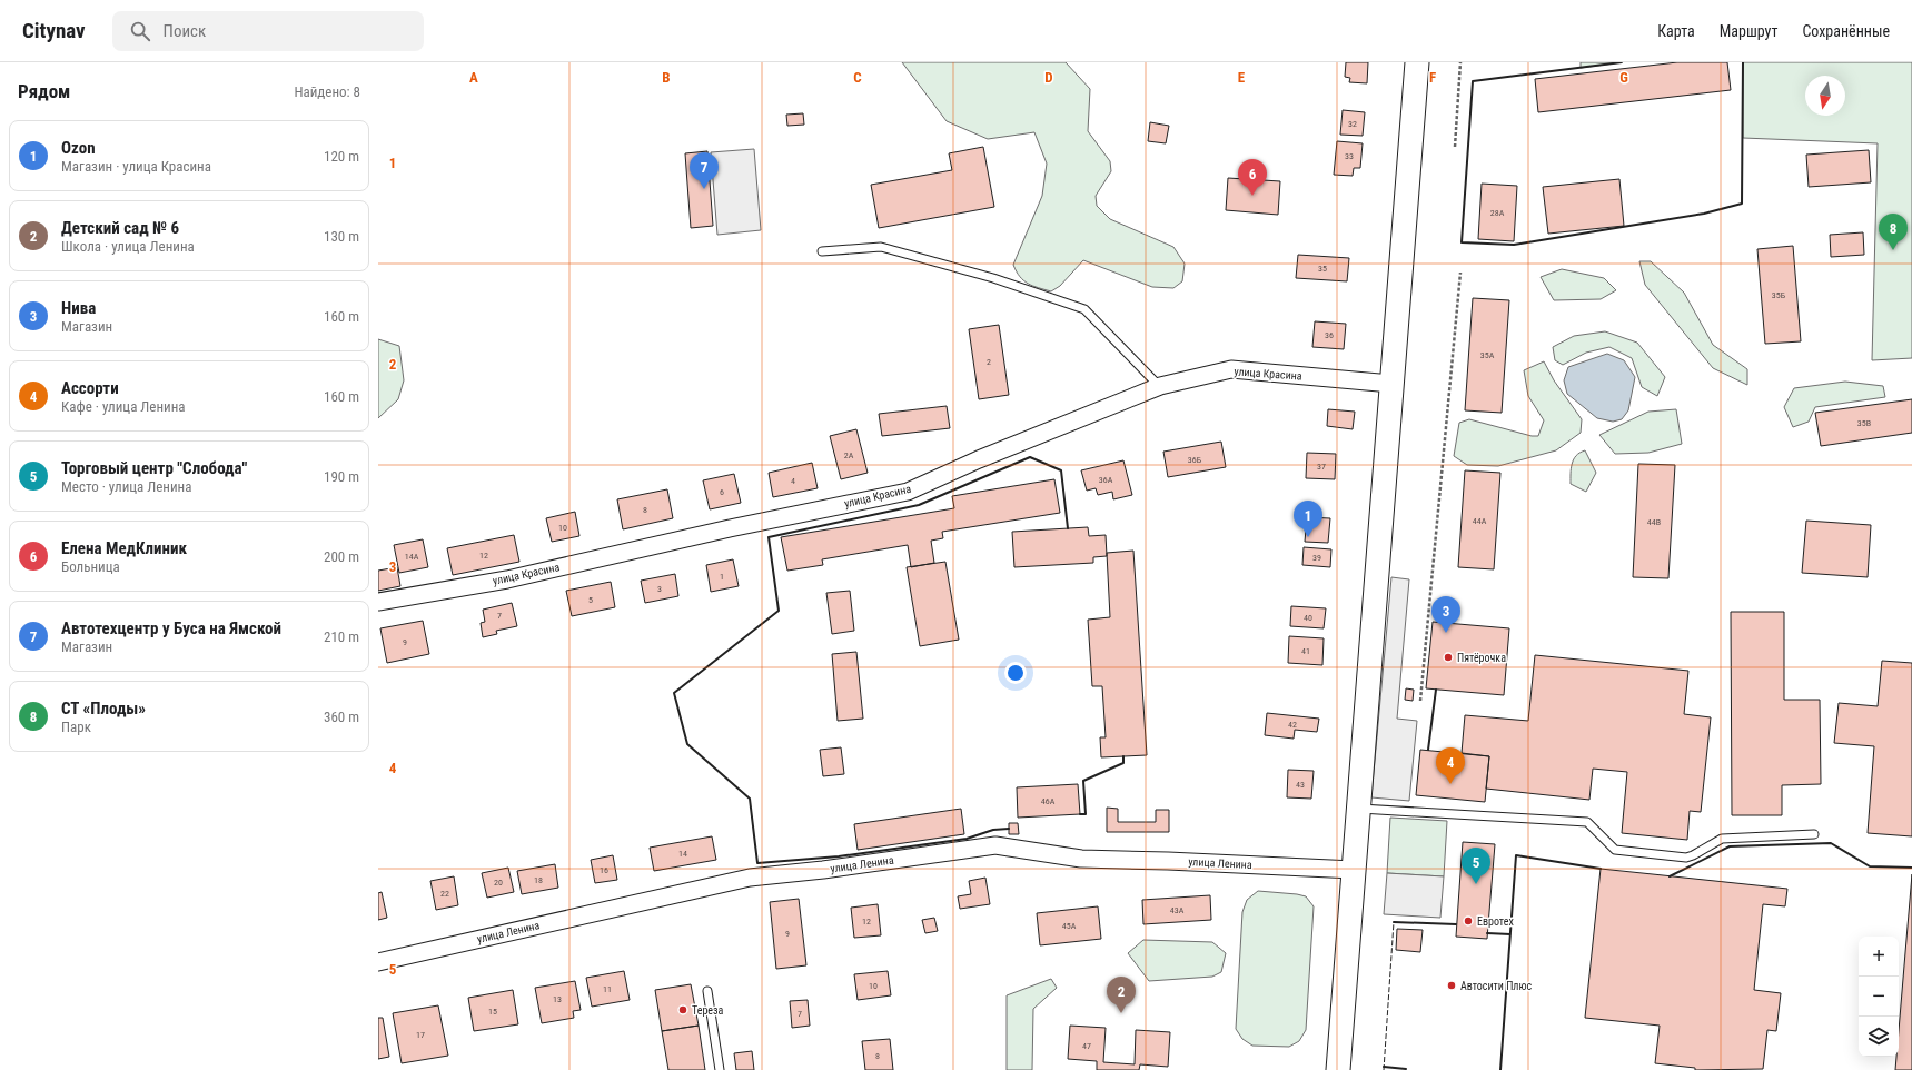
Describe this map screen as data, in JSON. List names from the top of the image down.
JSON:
{
  "streets": {
    "street": ["улица Красина", "улица Ленина"]
  },
  "places": [
    "Пятёрочка",
    "Евротех",
    "Автосити Плюс",
    "Тереза"
  ],
  "house_numbers": [
    "32",
    "33",
    "28А",
    "35",
    "35Б",
    "36",
    "35А",
    "2",
    "35В",
    "2А",
    "36Б",
    "37",
    "36А",
    "4",
    "6",
    "8",
    "44А",
    "44В",
    "10",
    "12",
    "14А",
    "39",
    "1",
    "3",
    "5",
    "7",
    "40",
    "9",
    "41",
    "42",
    "43",
    "46А",
    "14",
    "16",
    "18",
    "20",
    "22",
    "43А",
    "12",
    "45А",
    "9",
    "10",
    "11",
    "13",
    "15",
    "7",
    "17",
    "47",
    "8"
  ],
  "north": "bottom",
  "page": {
    "header": "Citynav",
    "search": "Поиск",
    "nav": ["Карта", "Маршрут", "Сохранённые"],
    "heading": ["Рядом", "Найдено: 8"],
    "list": [
      {
        "mark": "1",
        "name": "Ozon",
        "note": "Магазин · улица Красина",
        "value": "120 m"
      },
      {
        "mark": "2",
        "name": "Детский сад № 6",
        "note": "Школа · улица Ленина",
        "value": "130 m"
      },
      {
        "mark": "3",
        "name": "Нива",
        "note": "Магазин",
        "value": "160 m"
      },
      {
        "mark": "4",
        "name": "Ассорти",
        "note": "Кафе · улица Ленина",
        "value": "160 m"
      },
      {
        "mark": "5",
        "name": "Торговый центр \"Слобода\"",
        "note": "Место · улица Ленина",
        "value": "190 m"
      },
      {
        "mark": "6",
        "name": "Елена МедКлиник",
        "note": "Больница",
        "value": "200 m"
      },
      {
        "mark": "7",
        "name": "Автотехцентр у Буса на Ямской",
        "note": "Магазин",
        "value": "210 m"
      },
      {
        "mark": "8",
        "name": "СТ «Плоды»",
        "note": "Парк",
        "value": "360 m"
      }
    ],
    "pins": [
      "7",
      "6",
      "8",
      "1",
      "3",
      "4",
      "5",
      "2"
    ],
    "map_buttons": ["+", "−"]
  },
  "grid": {
    "columns": [
      "A",
      "B",
      "C",
      "D",
      "E",
      "F",
      "G"
    ],
    "rows": [
      "1",
      "2",
      "3",
      "4",
      "5"
    ]
  }
}
